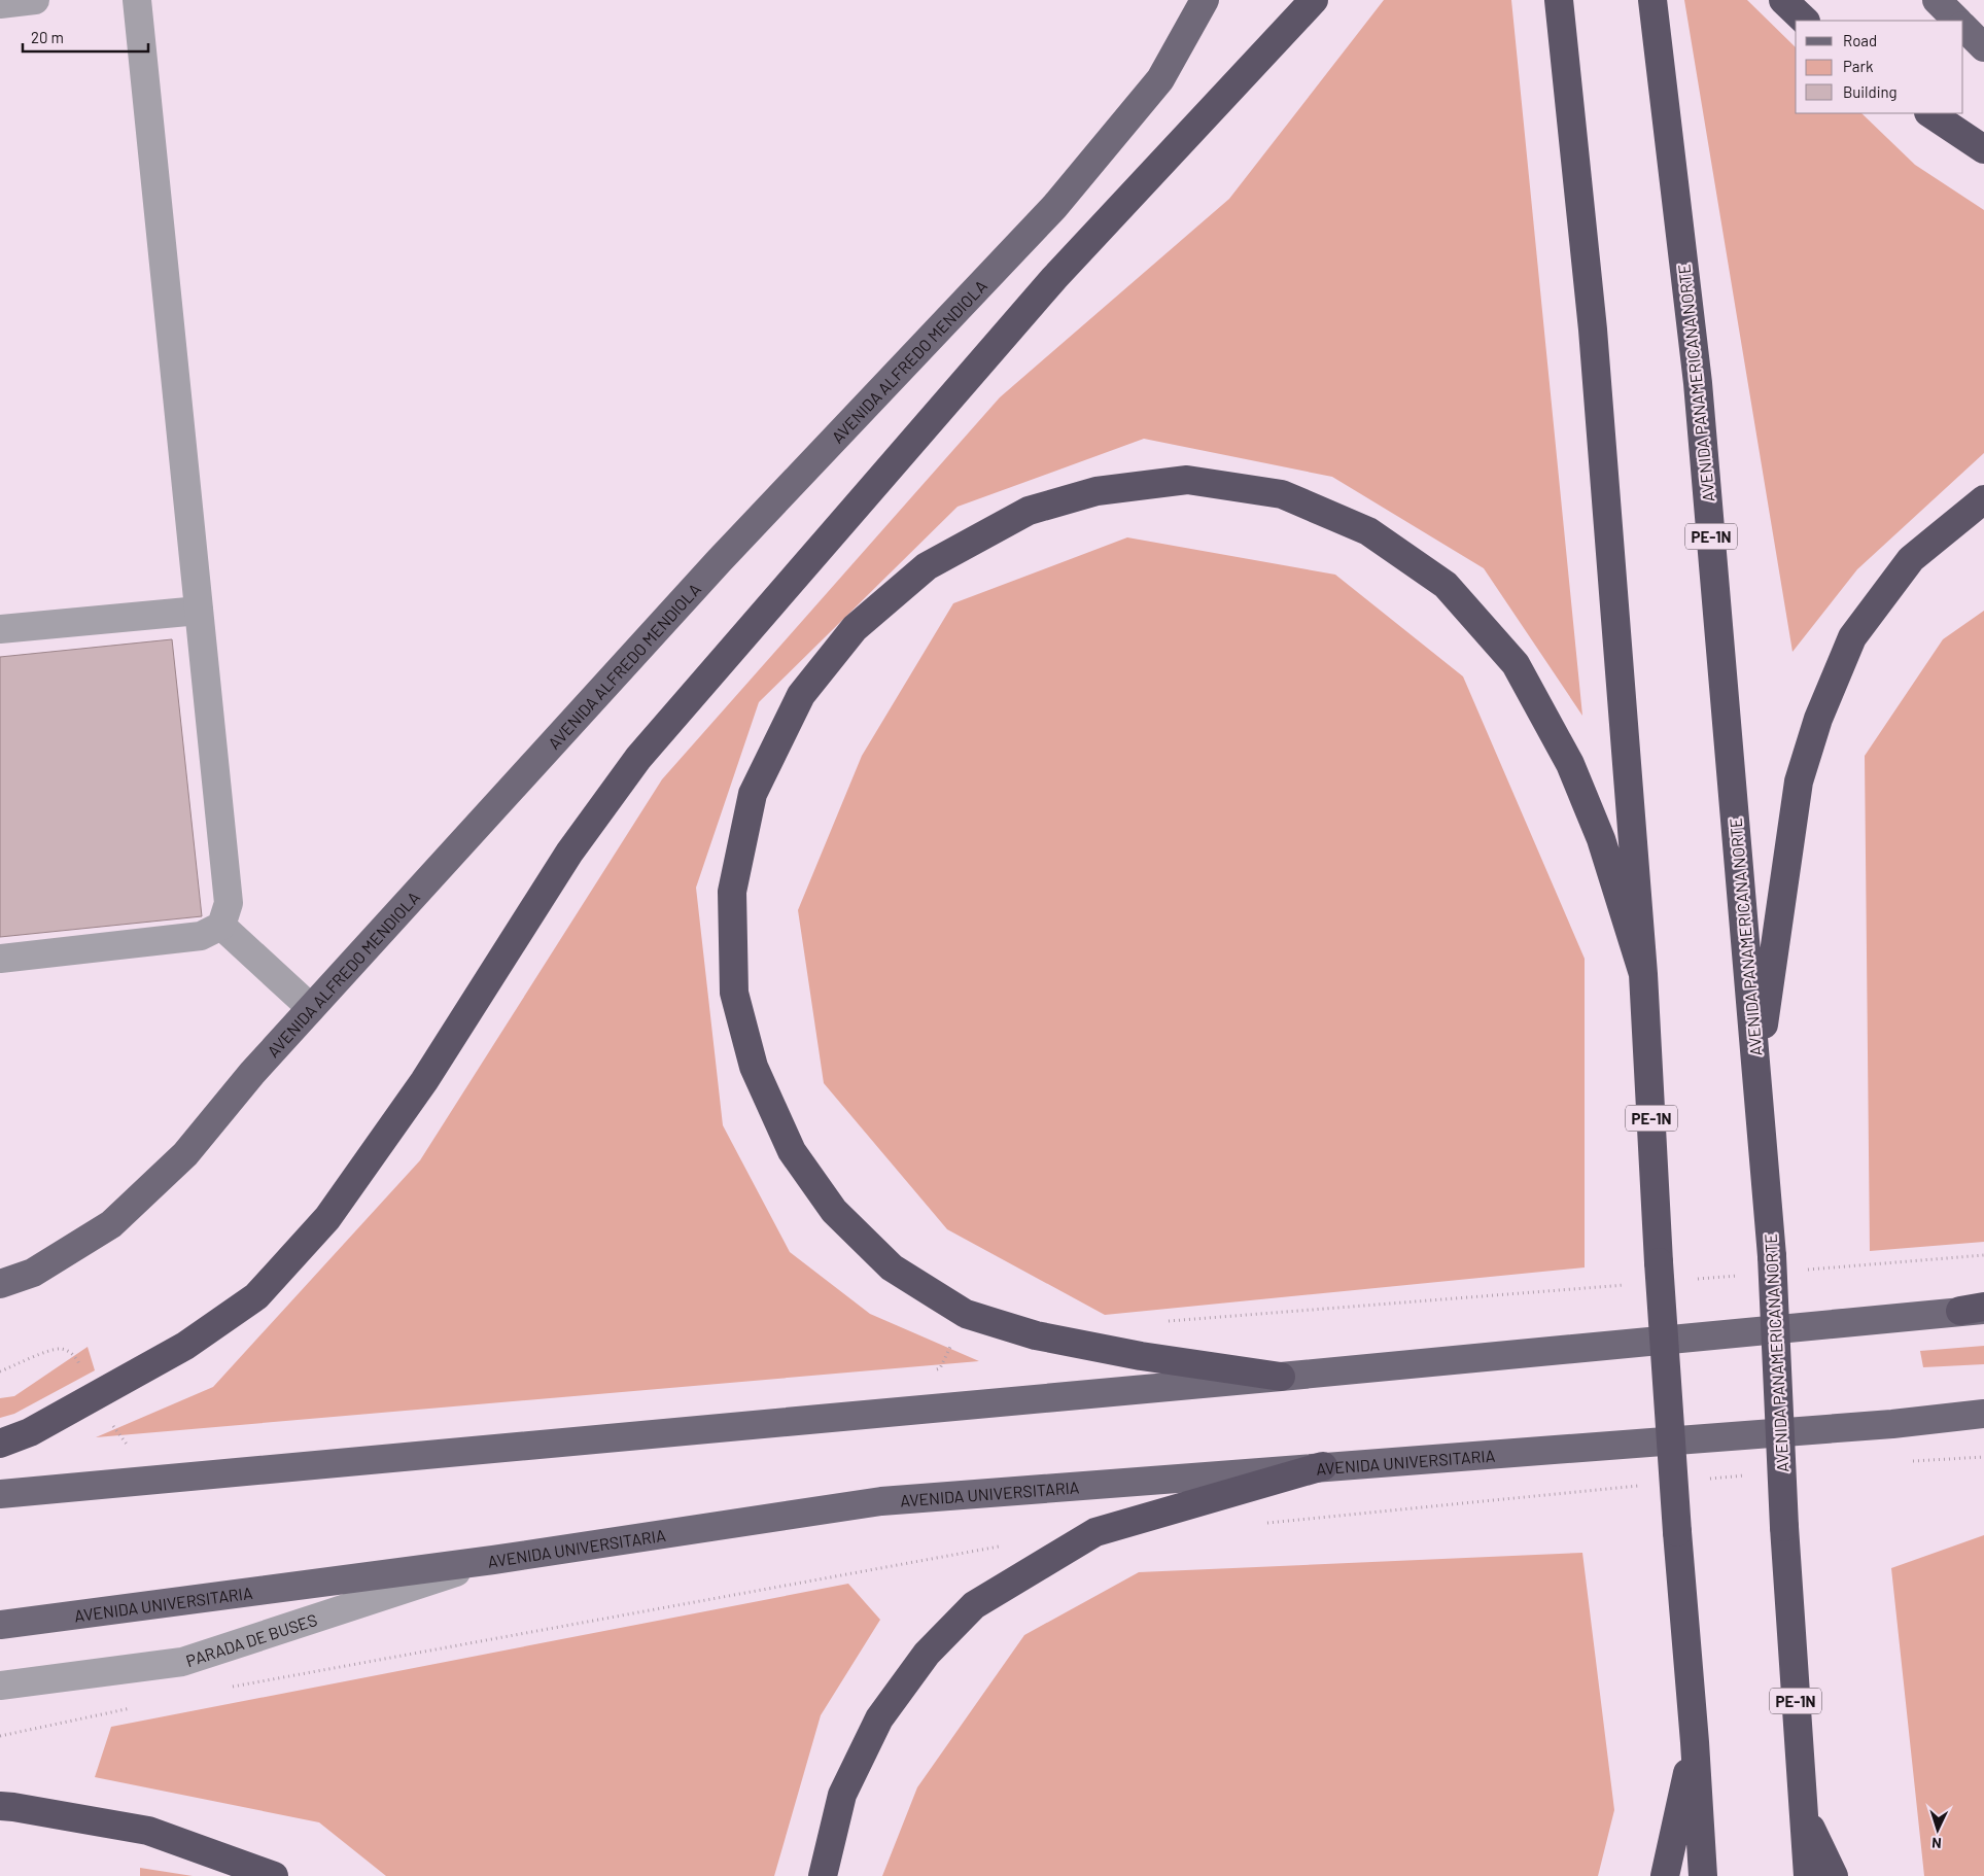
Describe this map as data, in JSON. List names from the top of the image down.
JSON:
{
  "streets": {
    "highway": ["AVENIDA PANAMERICANA NORTE", "PE-1N"],
    "main road": ["AVENIDA ALFREDO MENDIOLA", "AVENIDA UNIVERSITARIA"],
    "lane": ["PARADA DE BUSES"]
  },
  "crossings": [
    ["AVENIDA UNIVERSITARIA", "PARADA DE BUSES"]
  ],
  "legend": ["Road", "Park", "Building"],
  "scale_bar": "20 m",
  "north": "bottom"
}
